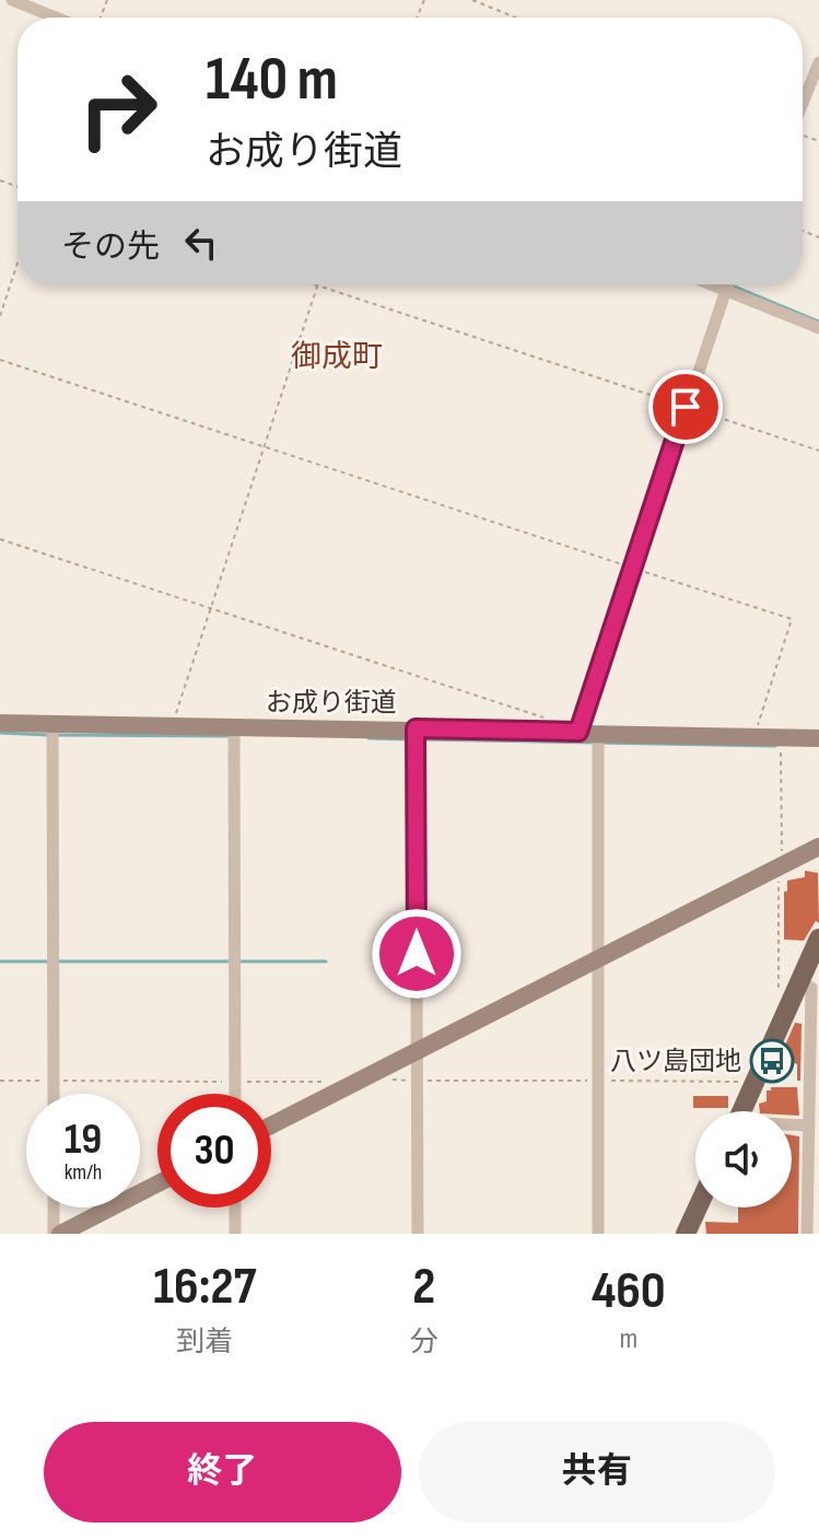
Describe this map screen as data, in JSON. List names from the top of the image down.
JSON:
{
  "streets": {
    "street": ["お成り街道"]
  },
  "districts": ["御成町"],
  "places": {
    "bus stop": ["八ツ島団地"]
  },
  "page": {
    "turn": ["140 m", "お成り街道"],
    "then": "その先",
    "speed": "19 km/h",
    "limit": "30",
    "eta": [
      "16:27",
      "到着",
      "2",
      "分",
      "460",
      "m"
    ],
    "buttons": ["終了", "共有"]
  }
}
